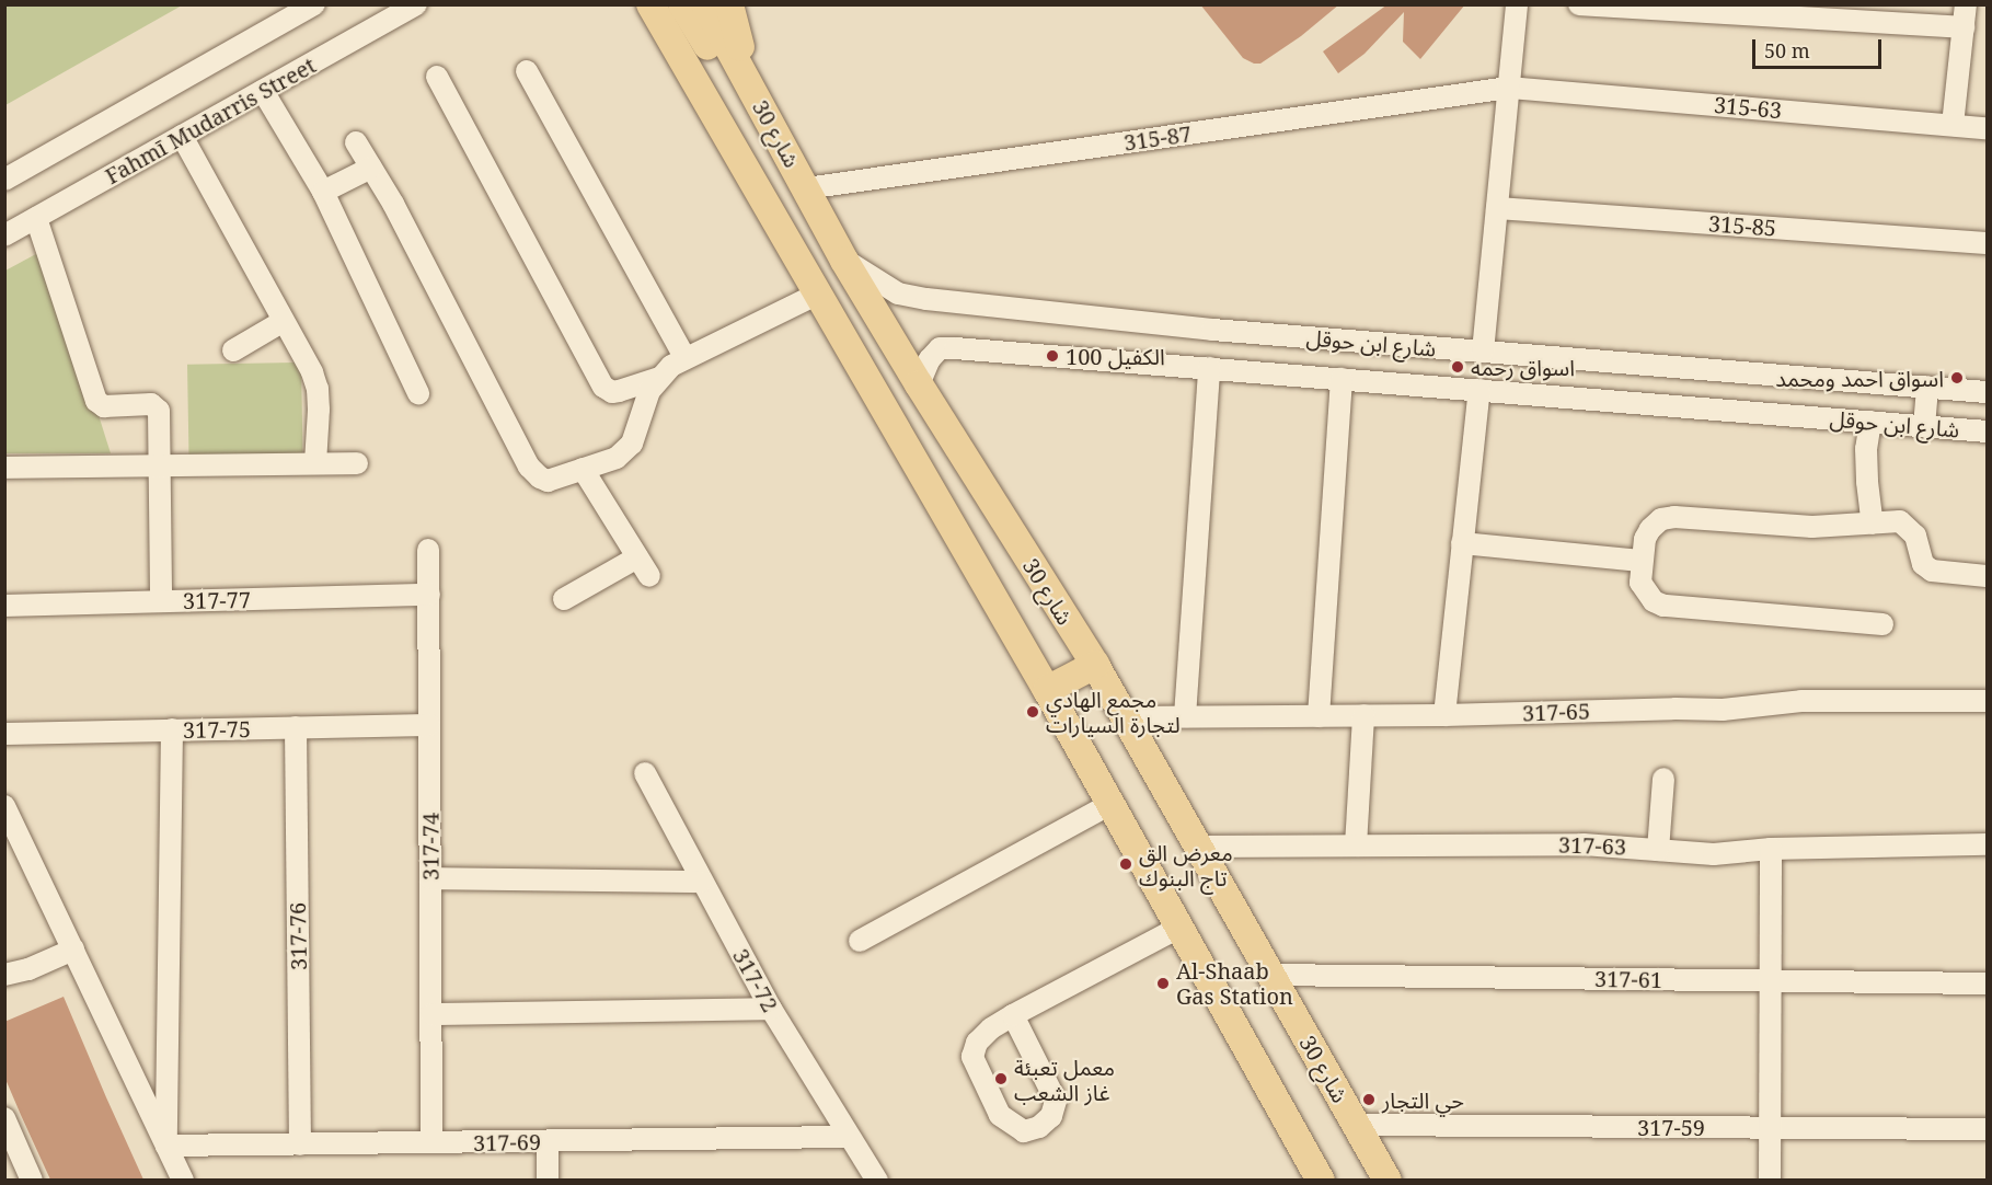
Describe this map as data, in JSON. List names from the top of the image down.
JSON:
{
  "streets": {
    "main road": ["شارع 30"],
    "street": [
      "315-63",
      "Fahmī Mudarris Street",
      "315-87",
      "315-85",
      "شارع ابن حوقل",
      "317-77",
      "317-65",
      "317-75",
      "317-63",
      "317-74",
      "317-76",
      "317-61",
      "317-72",
      "317-59",
      "317-69"
    ]
  },
  "crossings": [
    ["315-63", "315-87"],
    ["شارع 30", "315-87"],
    ["شارع 30", "شارع ابن حوقل"],
    ["شارع 30", "317-65"],
    ["شارع 30", "317-63"],
    ["شارع 30", "317-61"],
    ["شارع 30", "317-59"],
    ["317-77", "317-74"],
    ["317-75", "317-74"],
    ["317-75", "317-76"],
    ["317-74", "317-69"],
    ["317-76", "317-69"],
    ["317-72", "317-69"]
  ],
  "places": [
    "الكفيل 100",
    "اسواق رحمه",
    "اسواق احمد ومحمد",
    "مجمع الهادي لتجارة السيارات",
    "معرض الق تاج البنوك",
    "Al-Shaab Gas Station",
    "معمل تعبئة غاز الشعب",
    "حي التجار"
  ],
  "scale_bar": "50 m"
}
